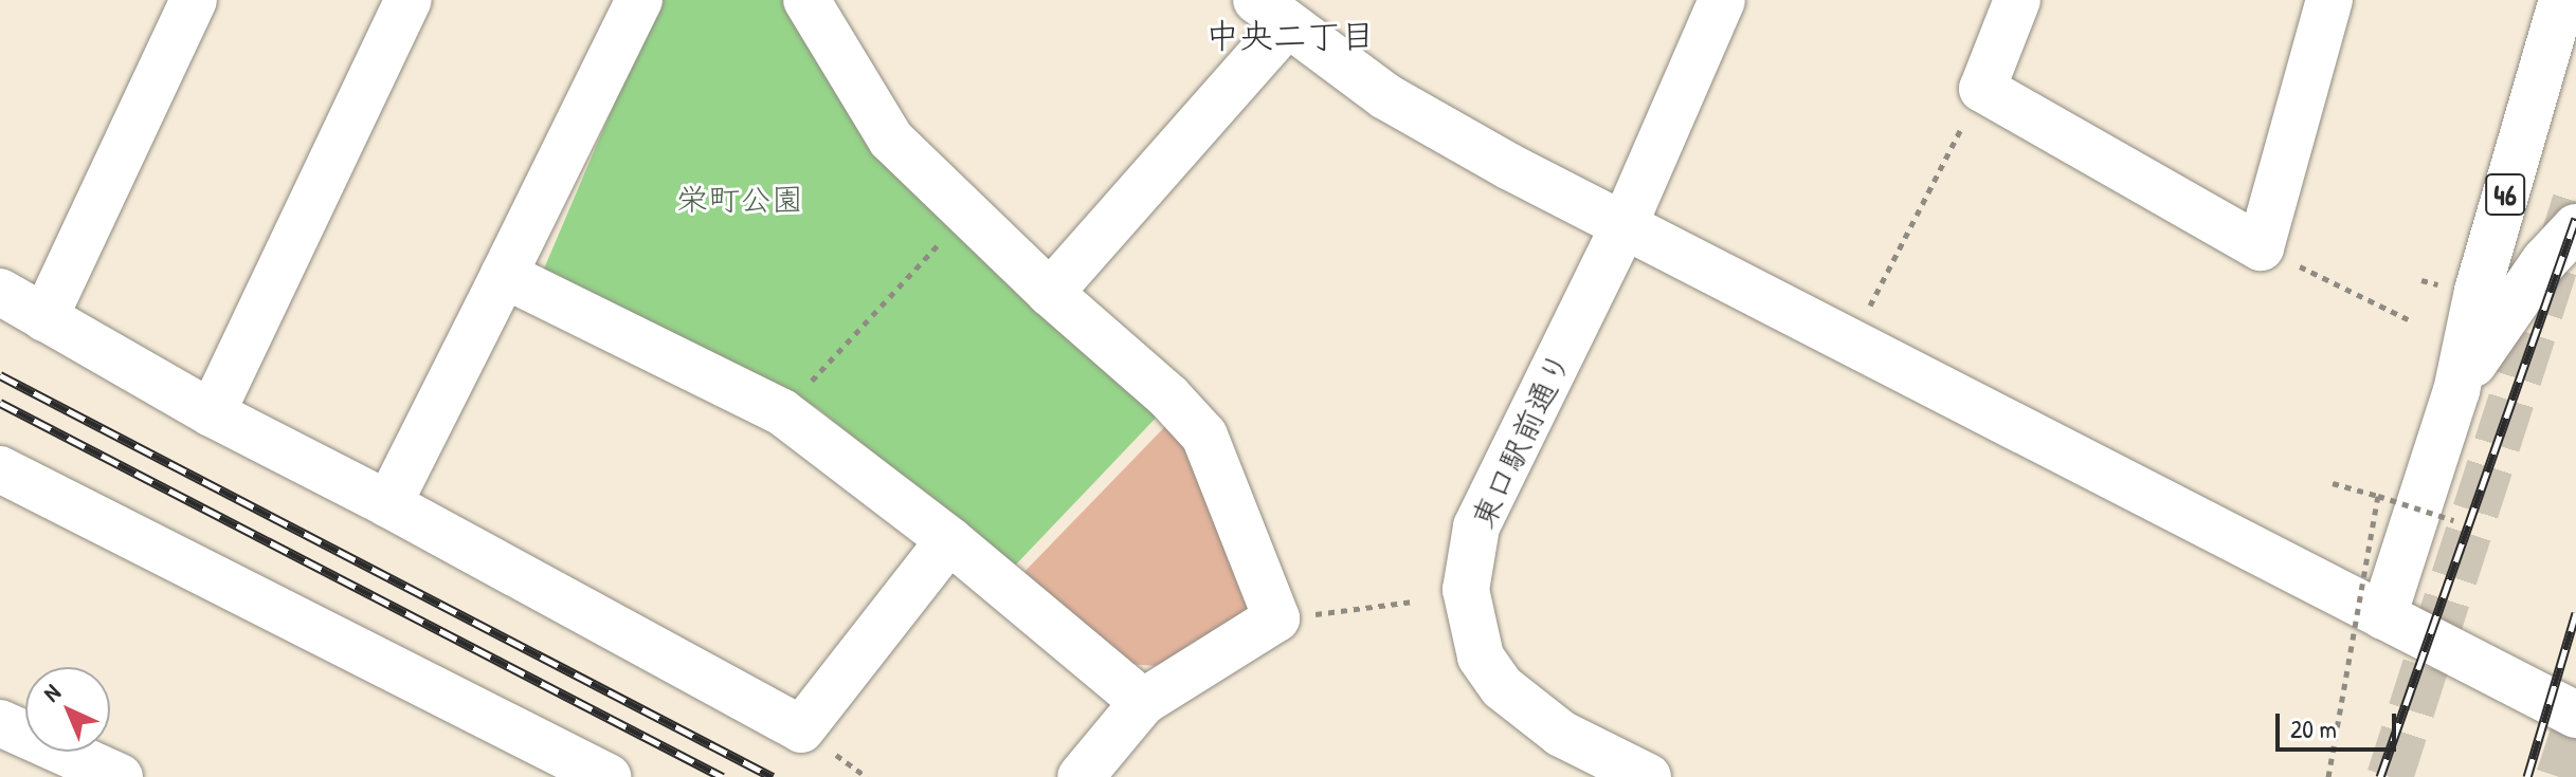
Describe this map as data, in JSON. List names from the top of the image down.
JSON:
{
  "streets": {
    "street": ["46", "東口駅前通り"]
  },
  "districts": ["中央二丁目"],
  "parks": ["栄町公園"],
  "scale_bar": "20 m",
  "north": "top left"
}
